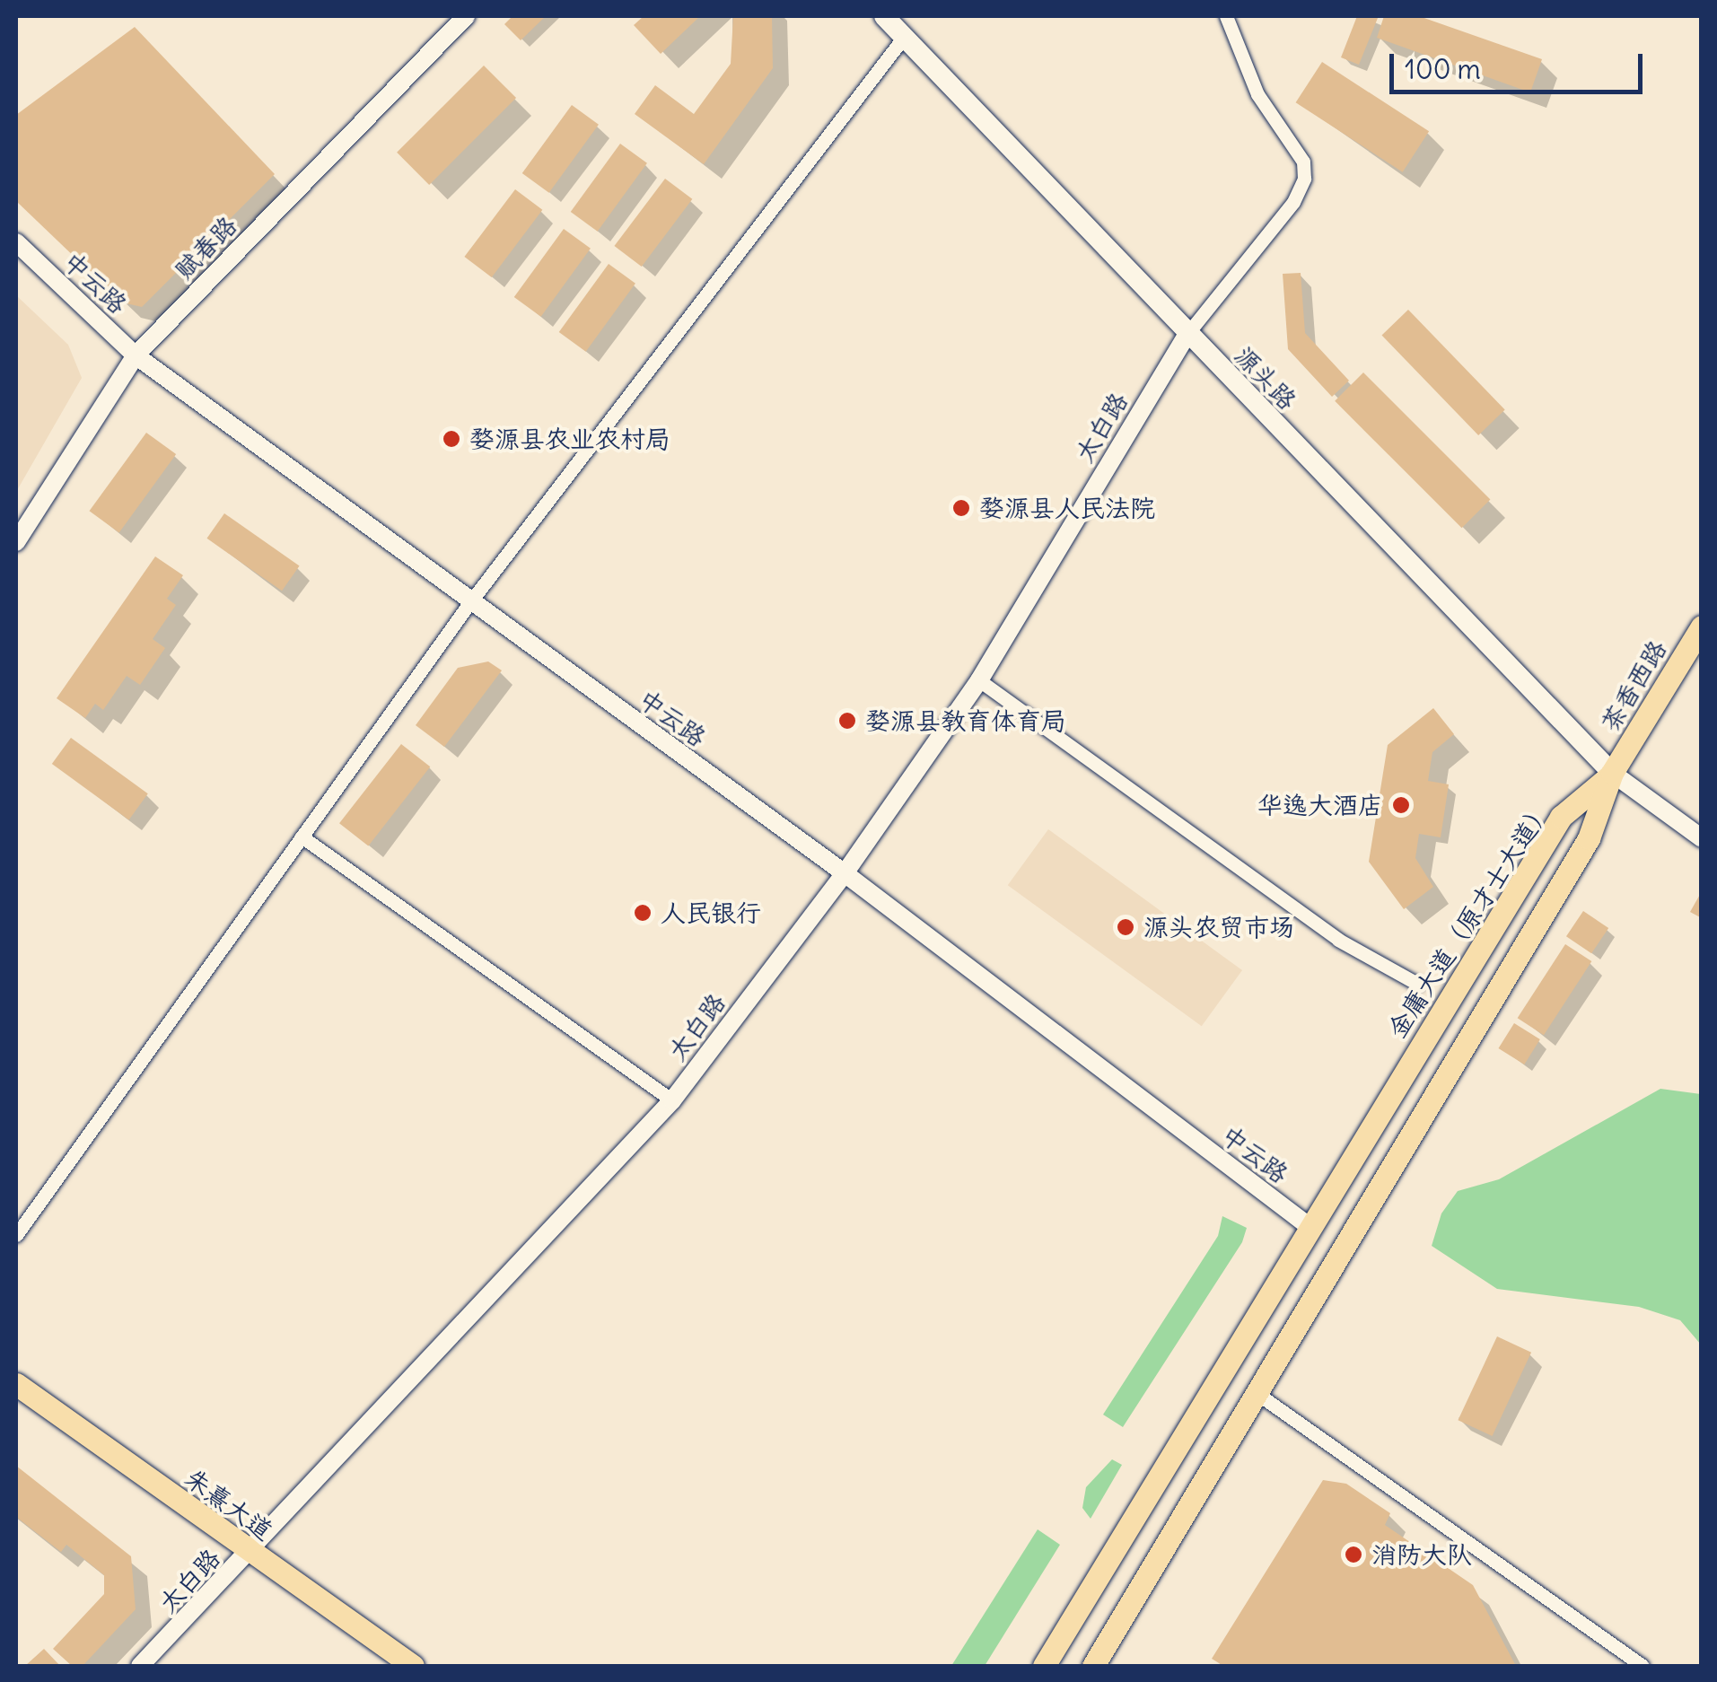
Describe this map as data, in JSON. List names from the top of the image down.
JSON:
{
  "streets": {
    "main road": [
      "源头路",
      "茶香西路",
      "金庸大道（原才士大道）",
      "朱熹大道"
    ],
    "street": ["赋春路", "中云路", "太白路"]
  },
  "crossings": [
    ["赋春路", "中云路"],
    ["中云路", "太白路"],
    ["中云路", "金庸大道（原才士大道）"],
    ["源头路", "太白路"],
    ["源头路", "茶香西路"],
    ["源头路", "金庸大道（原才士大道）"],
    ["太白路", "朱熹大道"],
    ["茶香西路", "金庸大道（原才士大道）"]
  ],
  "places": [
    "婺源县农业农村局",
    "婺源县人民法院",
    "婺源县教育体育局",
    "华逸大酒店",
    "人民银行",
    "源头农贸市场",
    "消防大队"
  ],
  "scale_bar": "100 m"
}
